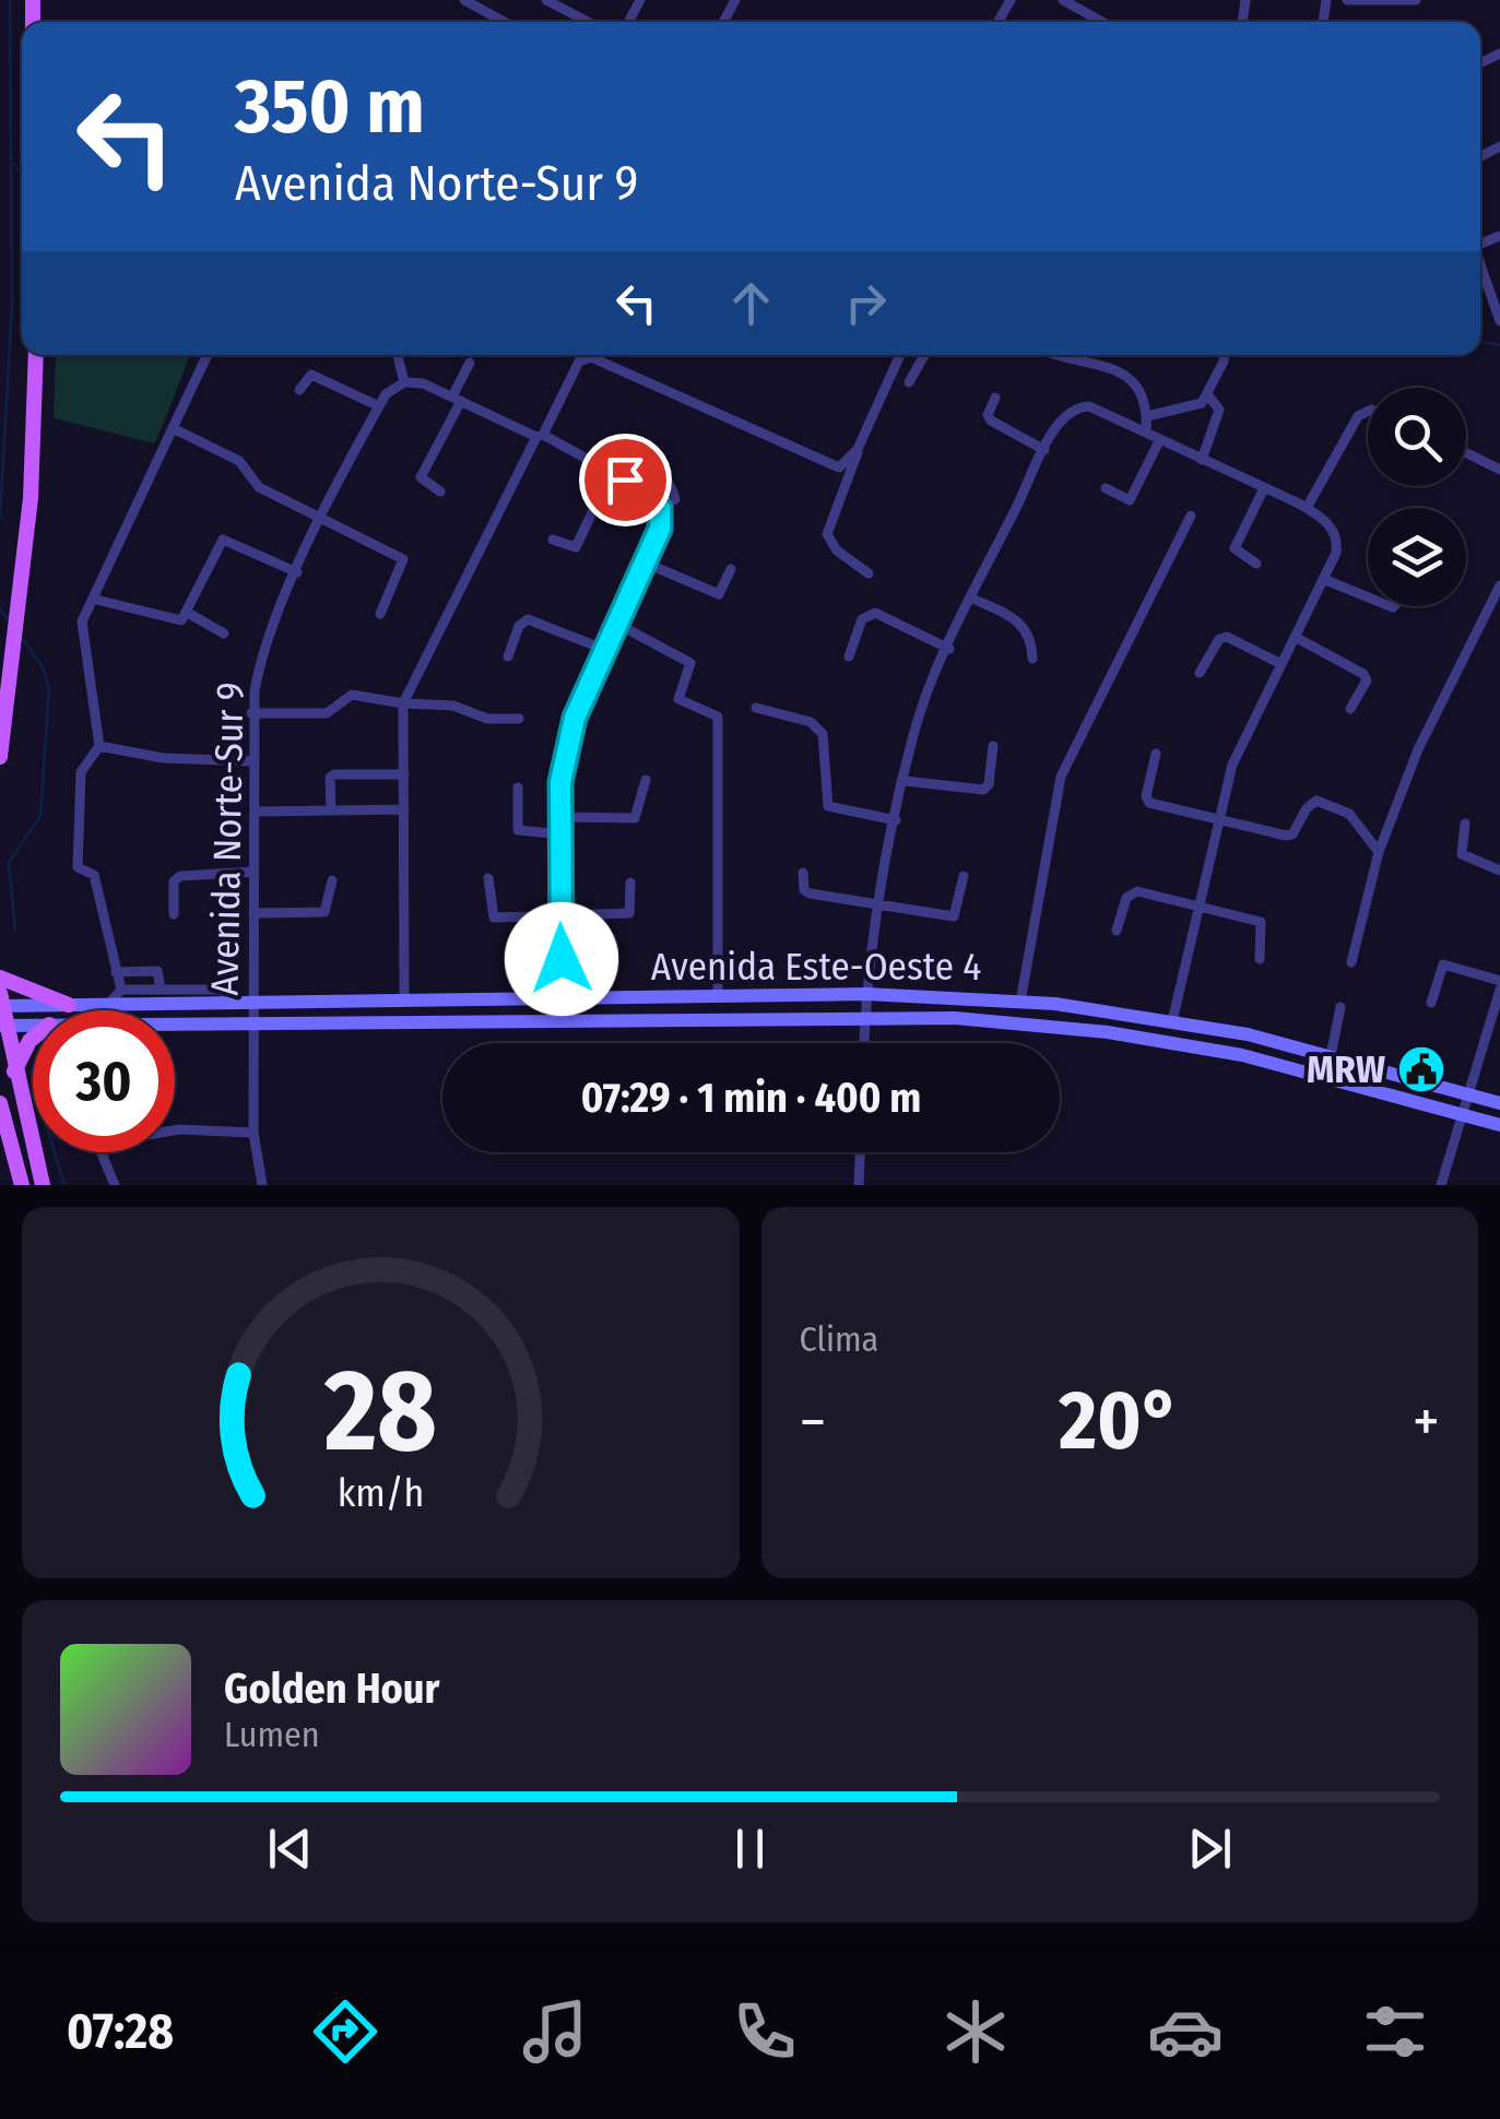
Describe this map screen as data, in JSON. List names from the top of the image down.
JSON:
{
  "streets": {
    "main road": ["Avenida Este-Oeste 4"],
    "street": ["Avenida Norte-Sur 9"]
  },
  "crossings": [
    ["Avenida Norte-Sur 9", "Avenida Este-Oeste 4"]
  ],
  "places": {
    "public building": ["MRW"]
  },
  "page": {
    "turn": ["350 m", "Avenida Norte-Sur 9"],
    "limit": "30",
    "trip": "07:29 · 1 min · 400 m",
    "tile": "Clima",
    "heat": ["−", "20°", "+"],
    "song": ["Golden Hour", "Lumen"],
    "tabs": "07:28",
    "gauge": ["28", "km/h"]
  }
}
